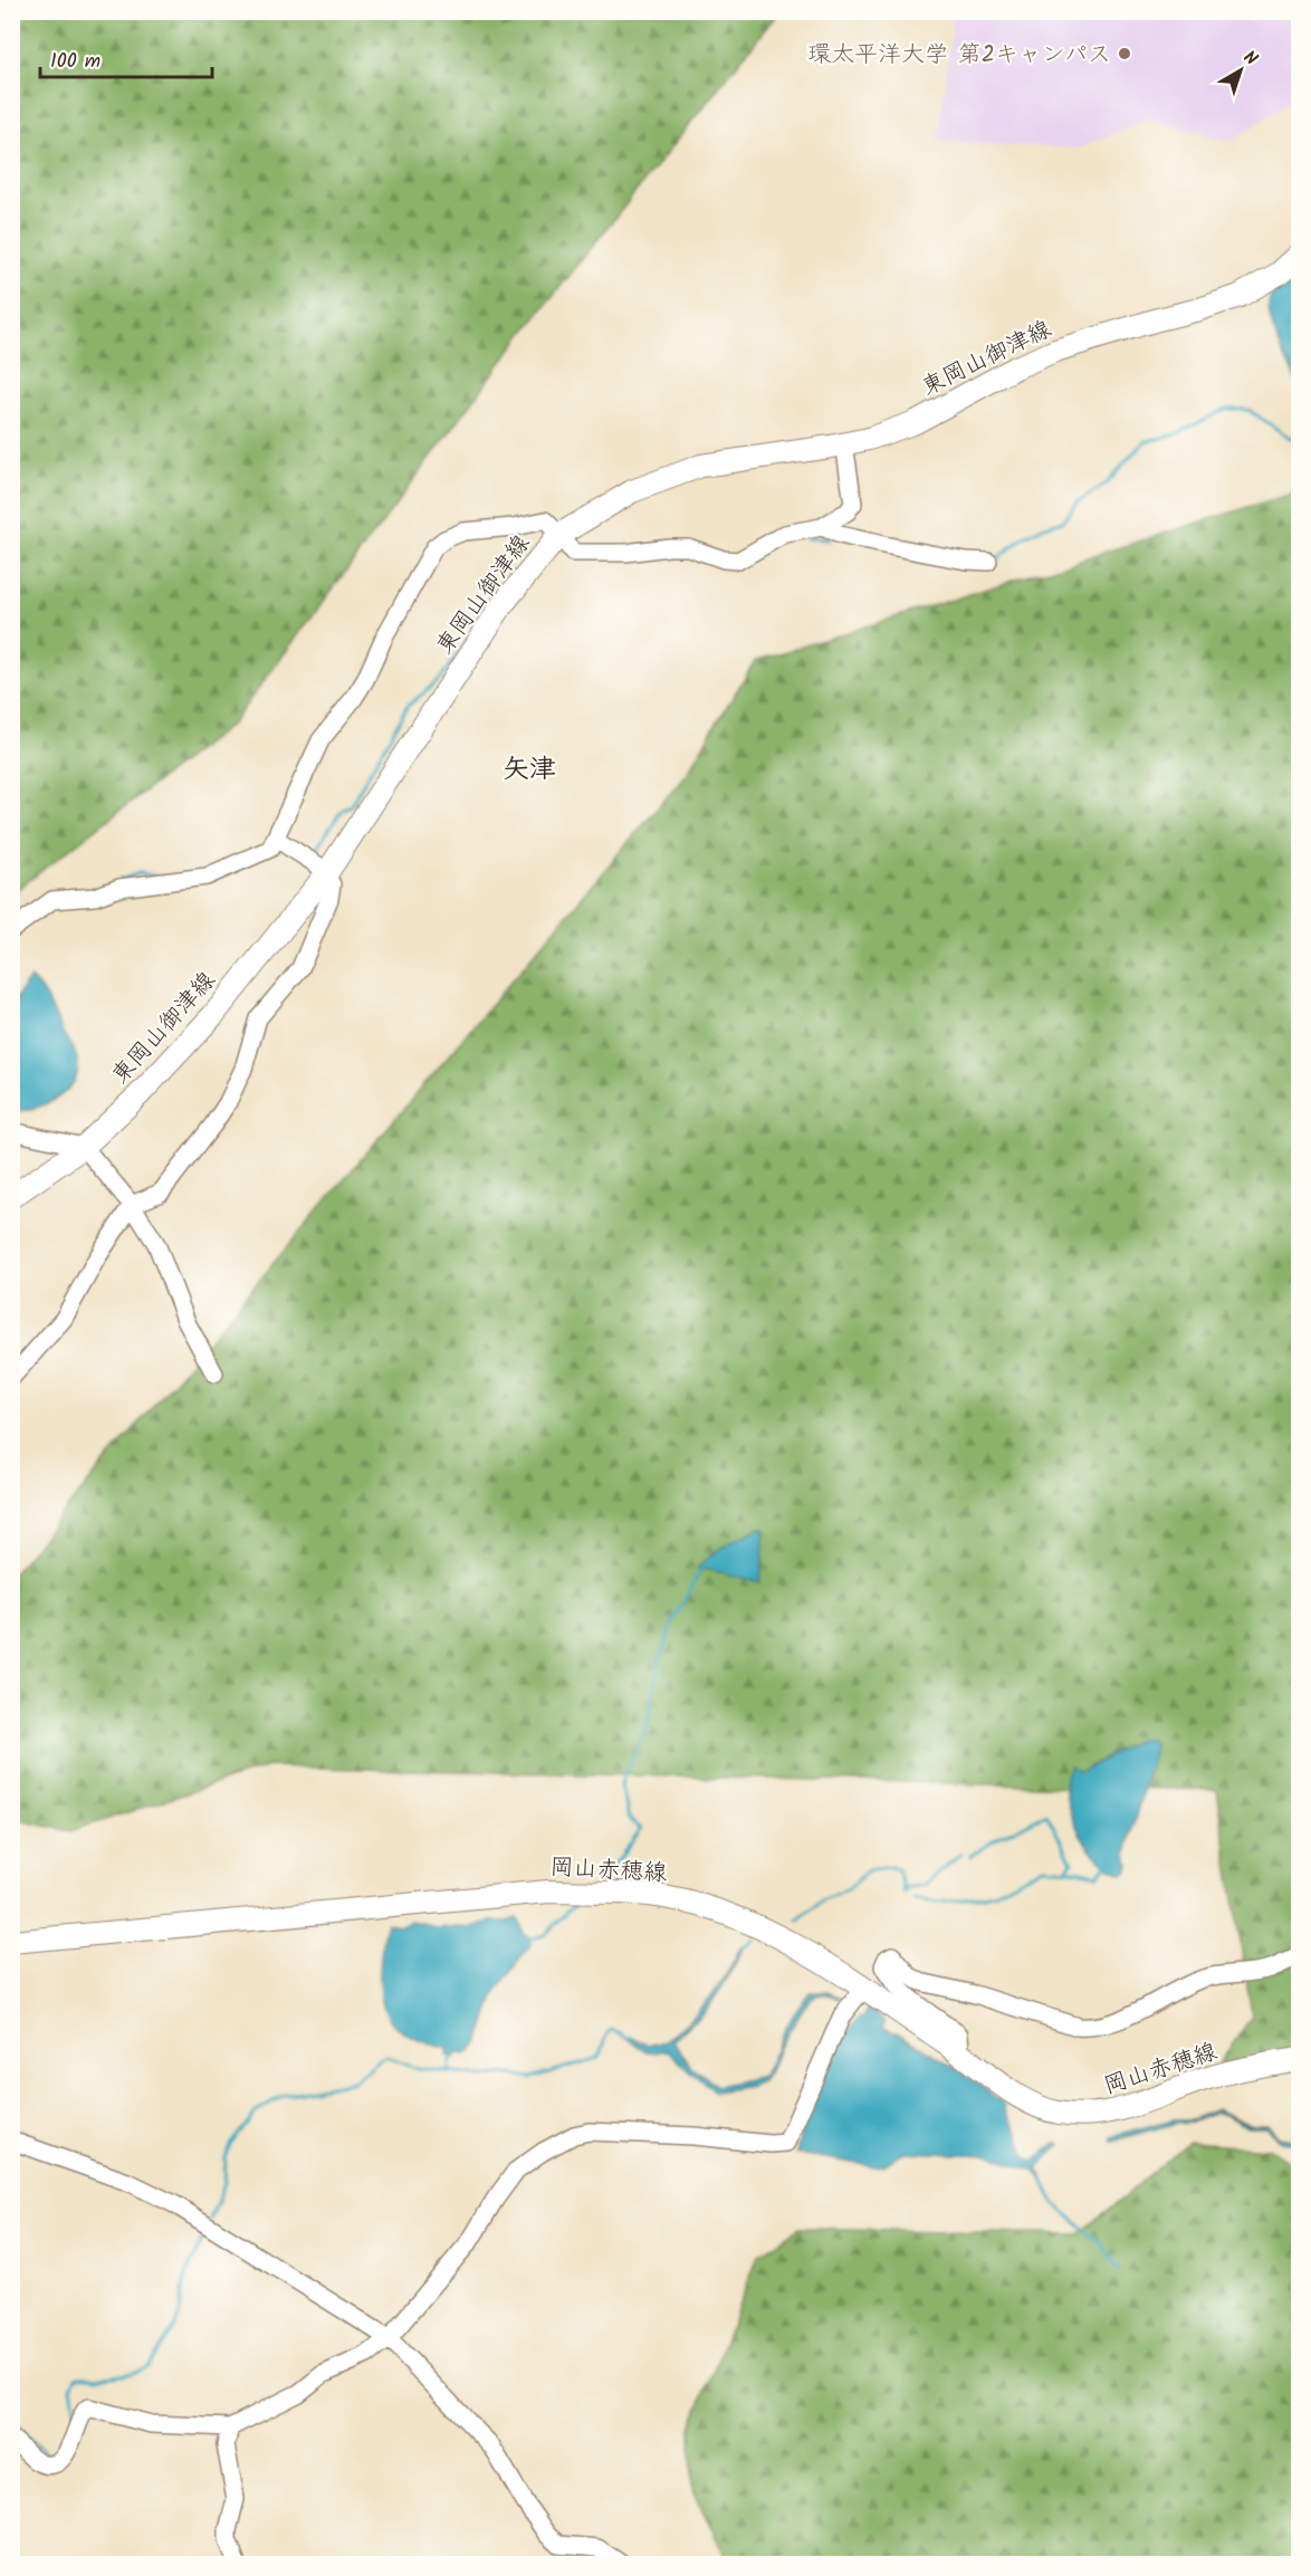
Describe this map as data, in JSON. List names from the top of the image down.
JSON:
{
  "streets": {
    "main road": ["東岡山御津線", "岡山赤穂線"]
  },
  "districts": ["矢津"],
  "places": ["環太平洋大学 第2キャンパス"],
  "scale_bar": "100 m",
  "north": "top right"
}
